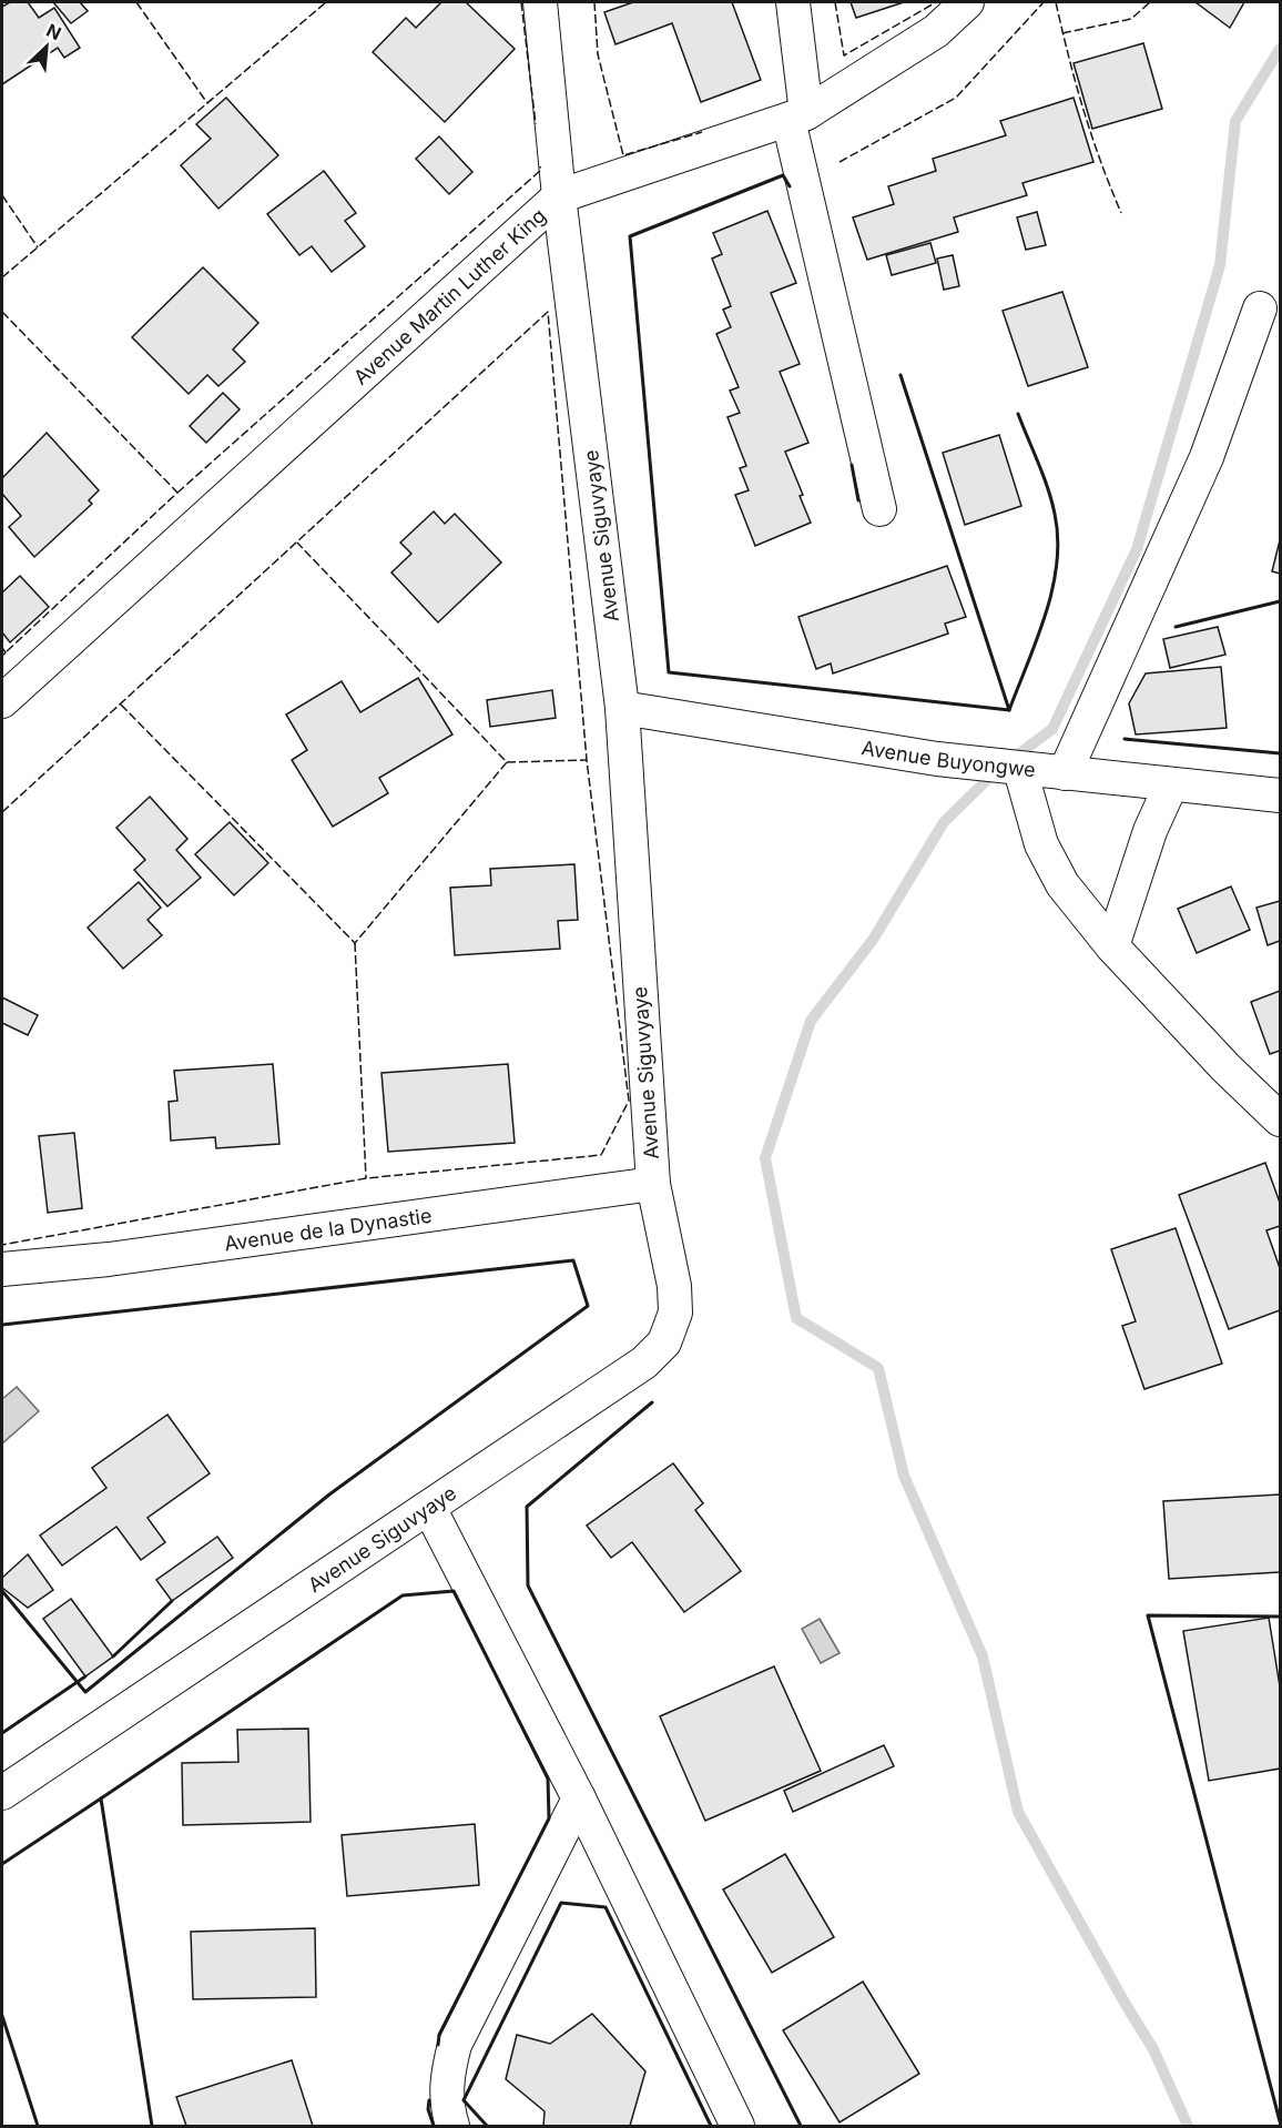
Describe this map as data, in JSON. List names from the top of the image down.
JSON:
{
  "streets": {
    "street": [
      "Avenue Martin Luther King",
      "Avenue Siguvyaye",
      "Avenue Buyongwe",
      "Avenue de la Dynastie"
    ]
  },
  "crossings": [
    ["Avenue Martin Luther King", "Avenue Siguvyaye"],
    ["Avenue Siguvyaye", "Avenue Buyongwe"],
    ["Avenue Siguvyaye", "Avenue de la Dynastie"]
  ],
  "north": "top right"
}
